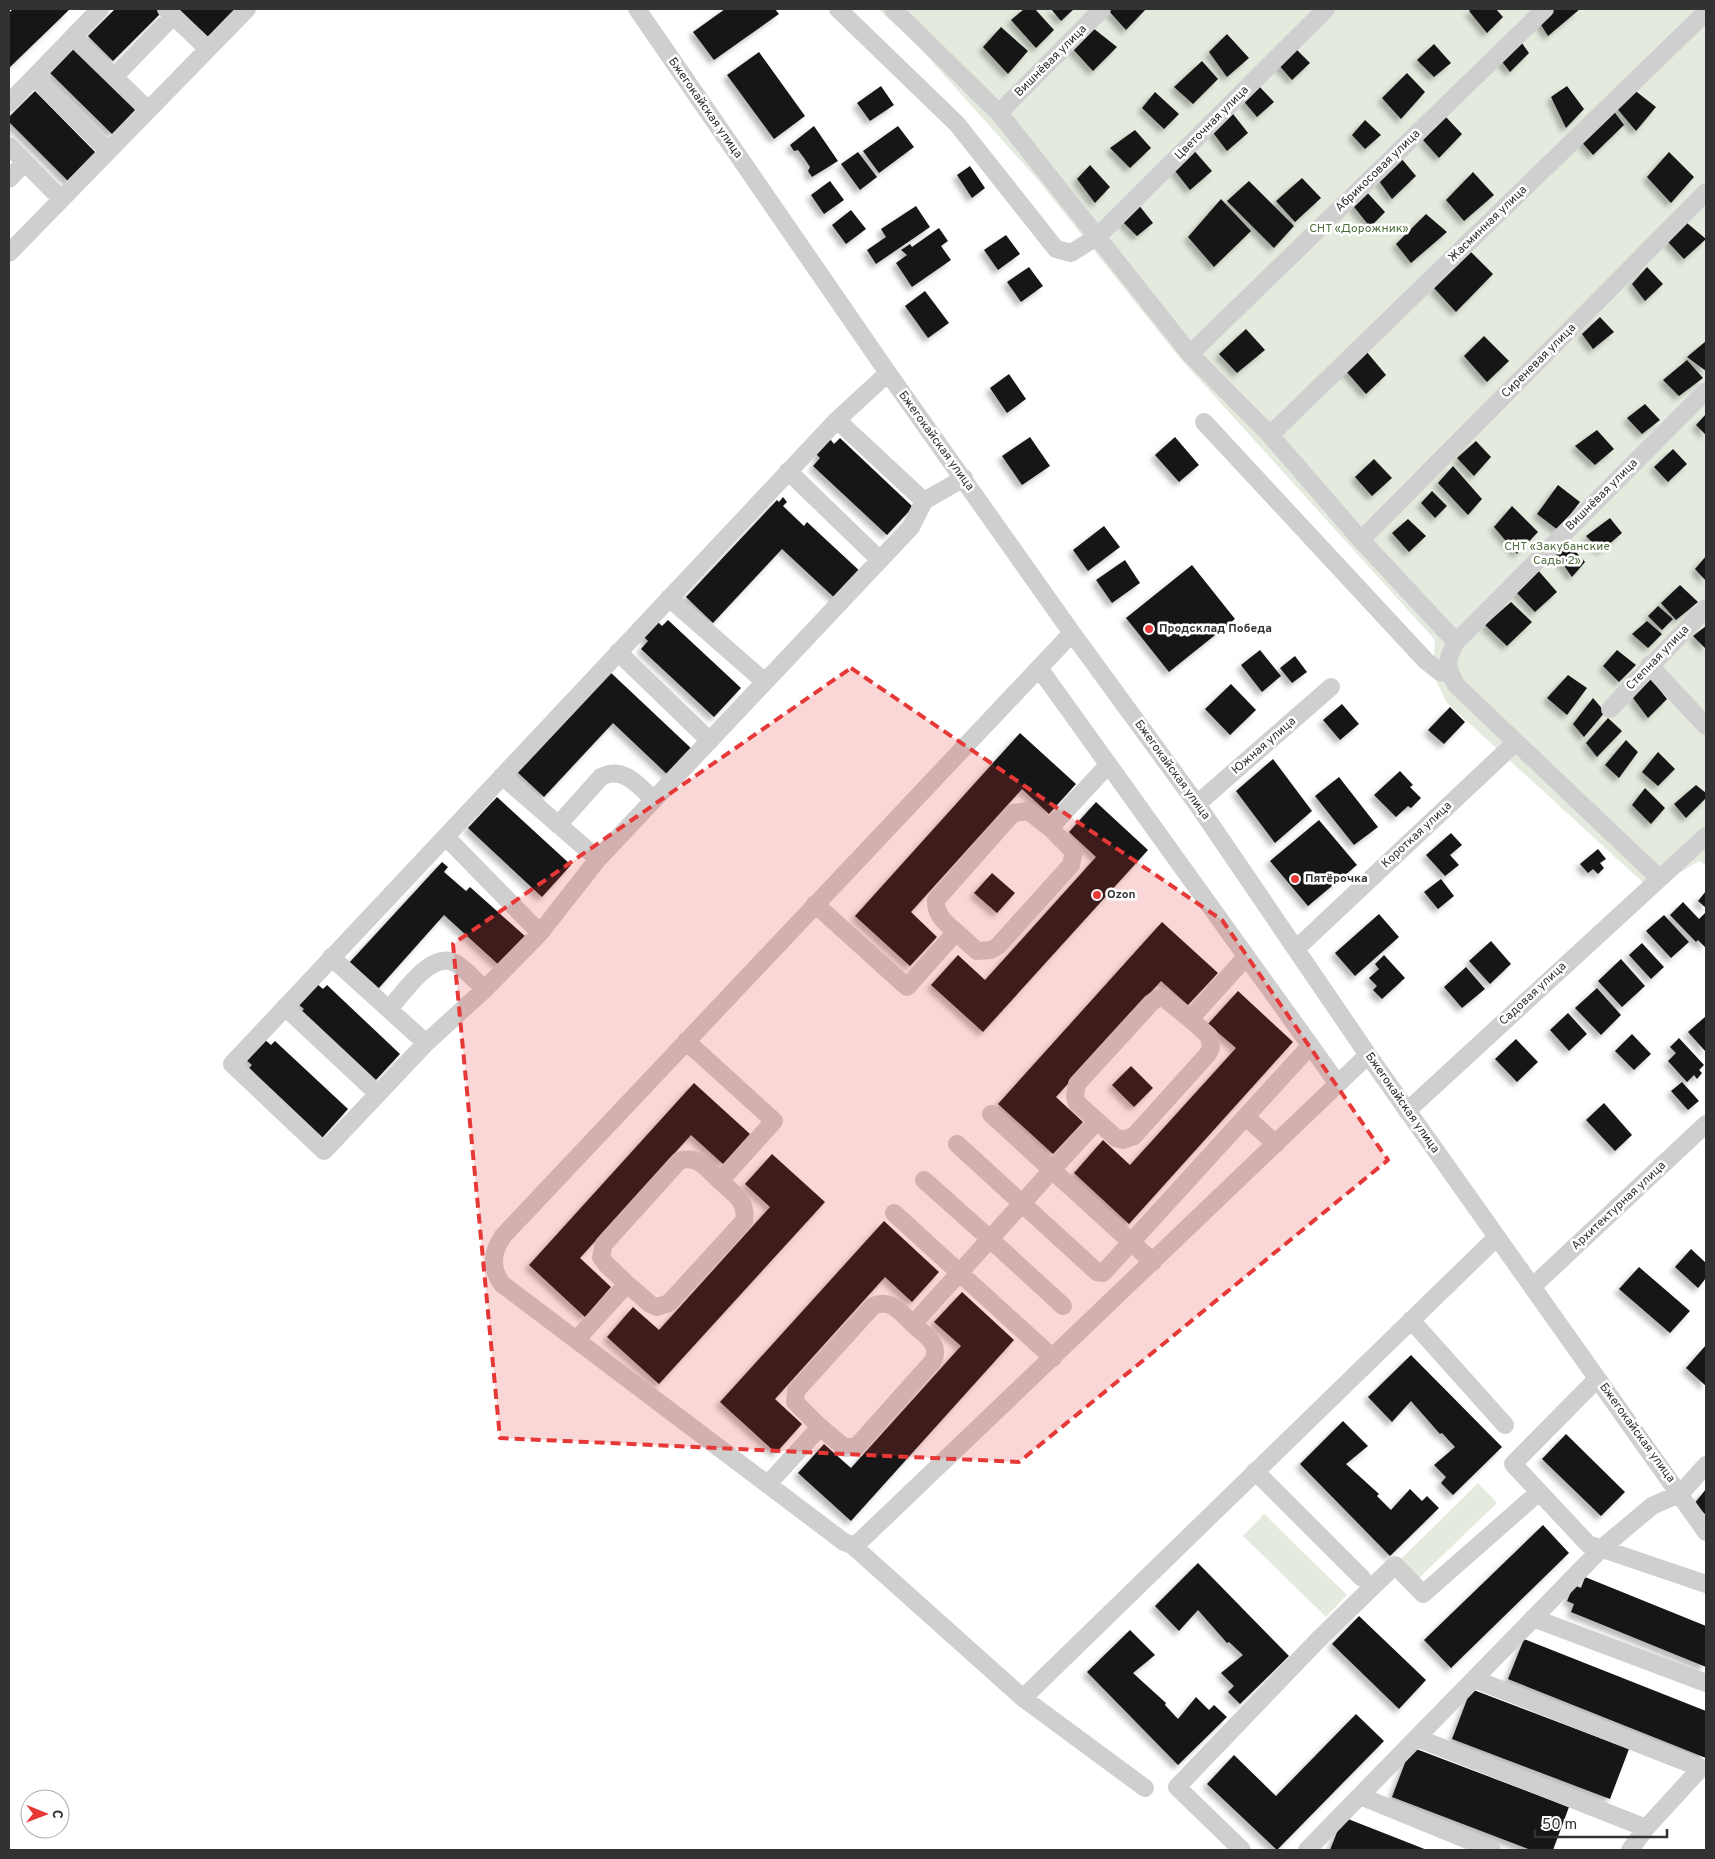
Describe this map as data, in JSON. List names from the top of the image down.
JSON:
{
  "streets": {
    "street": [
      "Вишнёвая улица",
      "Бжегокайская улица",
      "Цветочная улица",
      "Абрикосовая улица",
      "Жасминная улица",
      "Сиреневая улица",
      "Степная улица",
      "Южная улица",
      "Короткая улица",
      "Садовая улица",
      "Архитектурная улица"
    ]
  },
  "crossings": [
    ["Бжегокайская улица", "Южная улица"],
    ["Бжегокайская улица", "Короткая улица"],
    ["Бжегокайская улица", "Садовая улица"],
    ["Бжегокайская улица", "Архитектурная улица"]
  ],
  "parks": ["СНТ «Дорожник»", "СНТ «Закубанские Сады 2»"],
  "places": ["Продсклад Победа", "Пятёрочка", "Ozon"],
  "scale_bar": "50 m",
  "north": "right"
}
